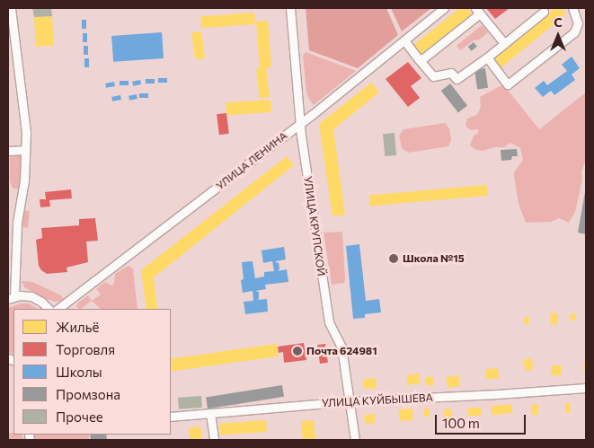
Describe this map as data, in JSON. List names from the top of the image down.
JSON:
{
  "streets": {
    "street": ["УЛИЦА ЛЕНИНА", "УЛИЦА КРУПСКОЙ", "УЛИЦА КУЙБЫШЕВА"]
  },
  "crossings": [
    ["УЛИЦА ЛЕНИНА", "УЛИЦА КРУПСКОЙ"],
    ["УЛИЦА КРУПСКОЙ", "УЛИЦА КУЙБЫШЕВА"]
  ],
  "places": ["Школа №15", "Почта 624981"],
  "legend": [
    "Жильё",
    "Торговля",
    "Школы",
    "Промзона",
    "Прочее"
  ],
  "scale_bar": "100 m",
  "north": "top"
}
